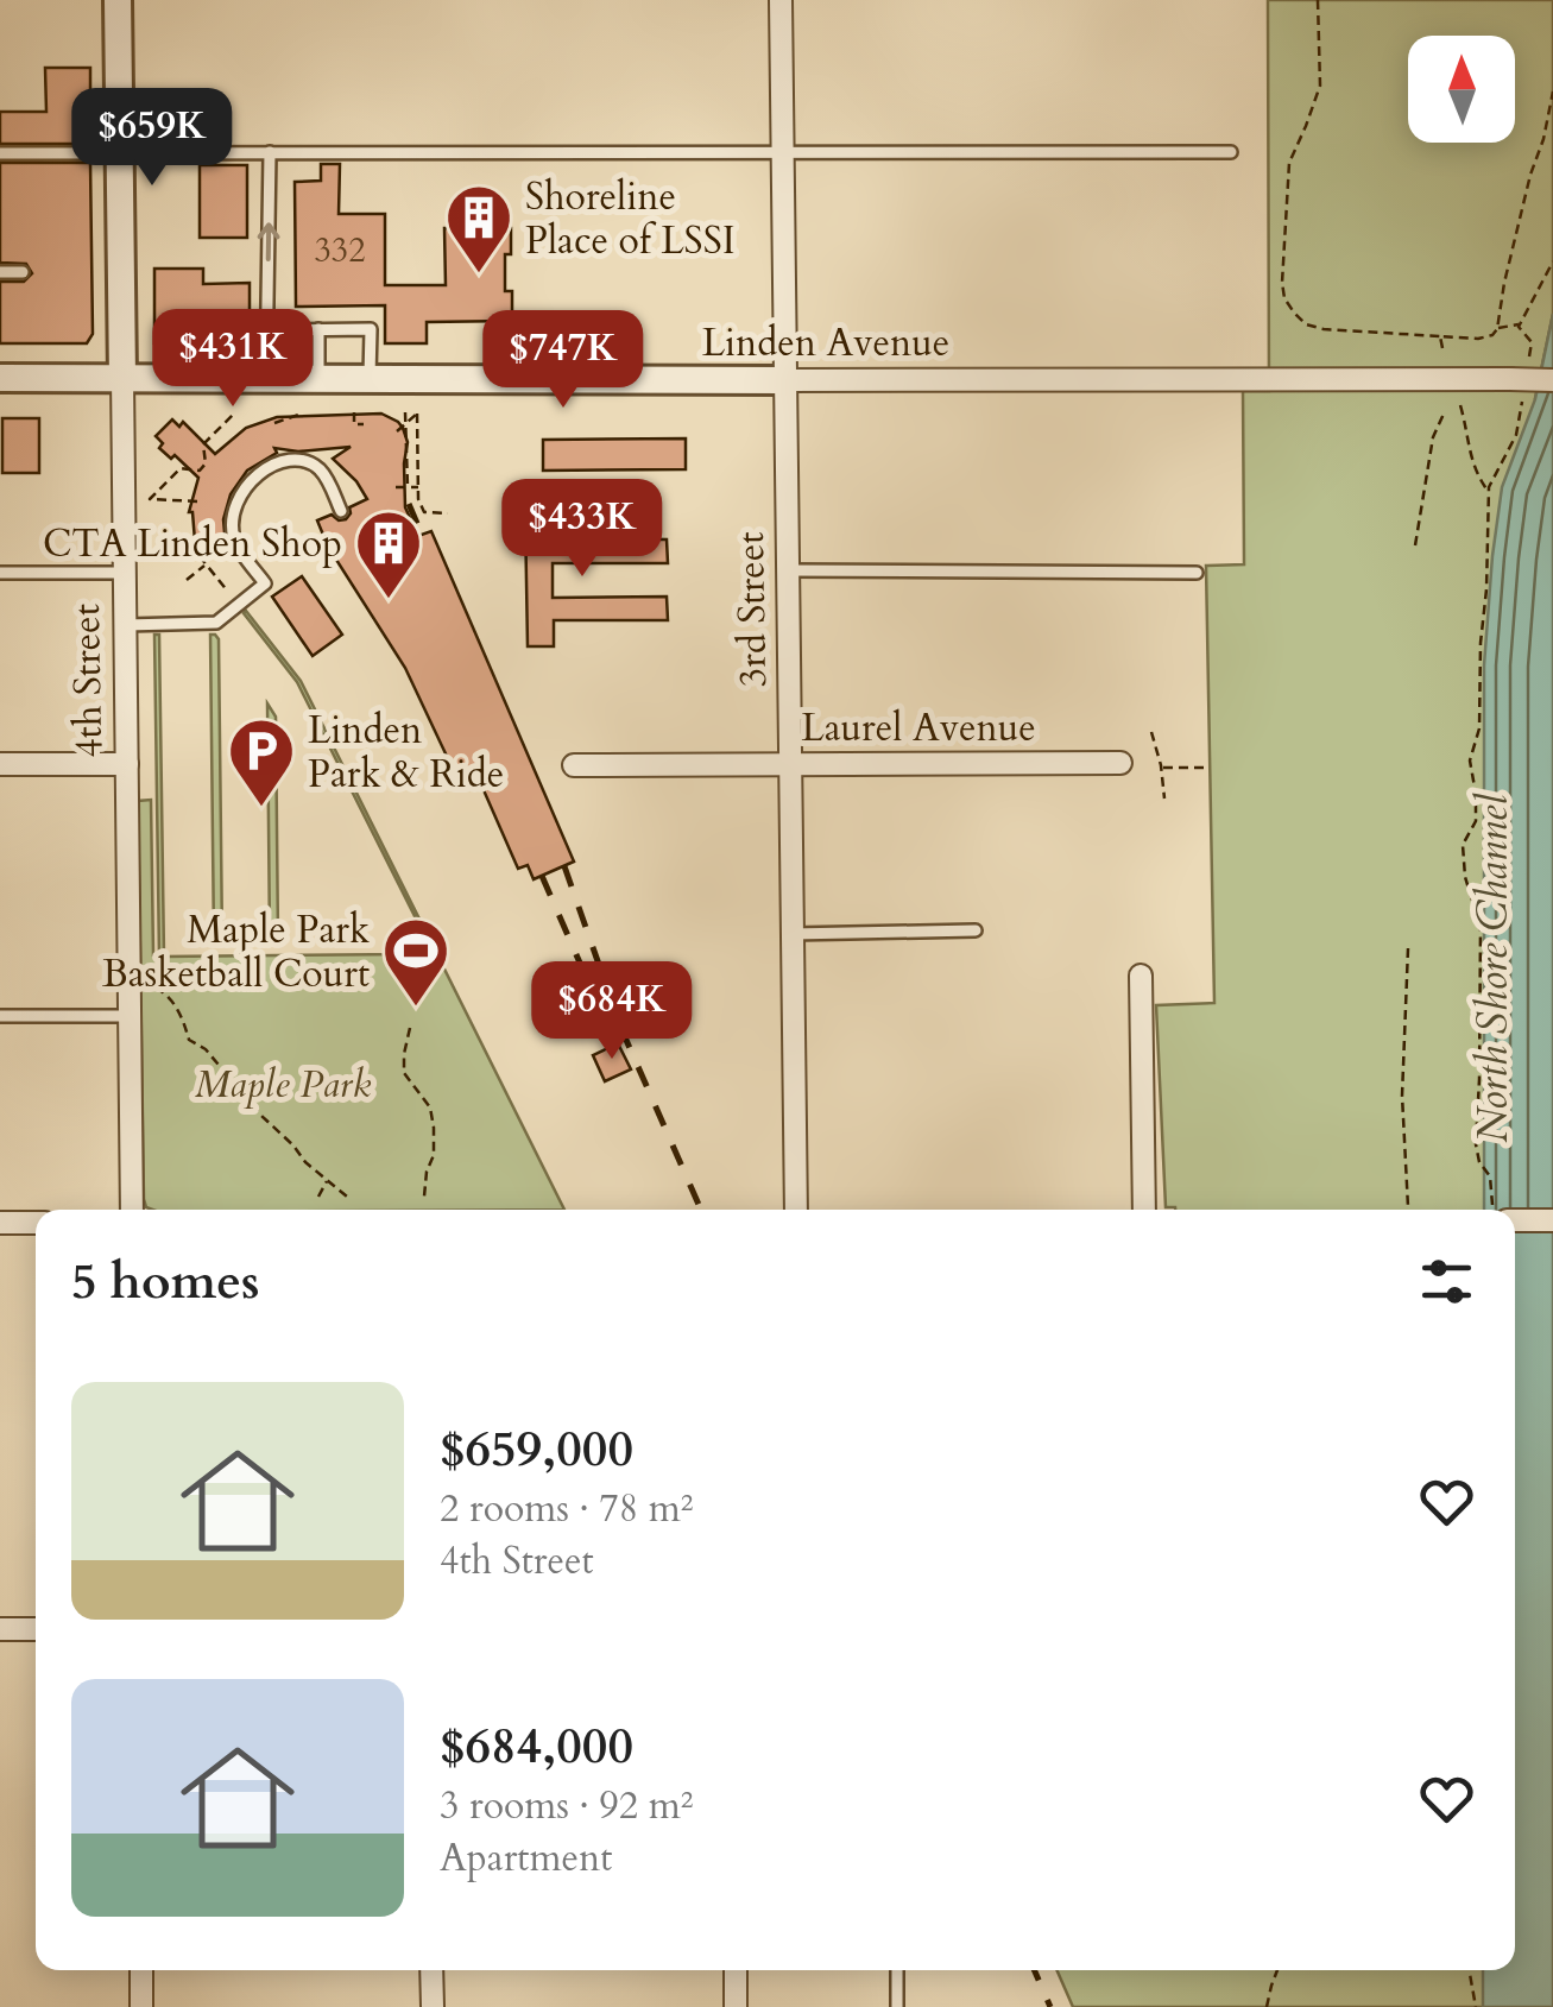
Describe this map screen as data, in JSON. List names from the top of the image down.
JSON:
{
  "streets": {
    "street": [
      "Linden Avenue",
      "3rd Street",
      "4th Street",
      "Laurel Avenue"
    ]
  },
  "crossings": [
    ["Linden Avenue", "3rd Street"],
    ["Linden Avenue", "4th Street"],
    ["3rd Street", "Laurel Avenue"]
  ],
  "water": ["North Shore Channel"],
  "parks": ["Maple Park"],
  "places": {
    "building": ["Shoreline Place of LSSI", "CTA Linden Shop"],
    "parking": ["Linden Park & Ride"],
    "sports": ["Maple Park Basketball Court"]
  },
  "house_numbers": ["332"],
  "north": "top",
  "page": {
    "price": [
      "$659K",
      "$431K",
      "$747K",
      "$433K",
      "$684K"
    ],
    "heading": "5 homes",
    "list": [
      {
        "name": "$659,000",
        "note": "2 rooms · 78 m² · 4th Street"
      },
      {
        "name": "$684,000",
        "note": "3 rooms · 92 m² · Apartment"
      }
    ]
  }
}
